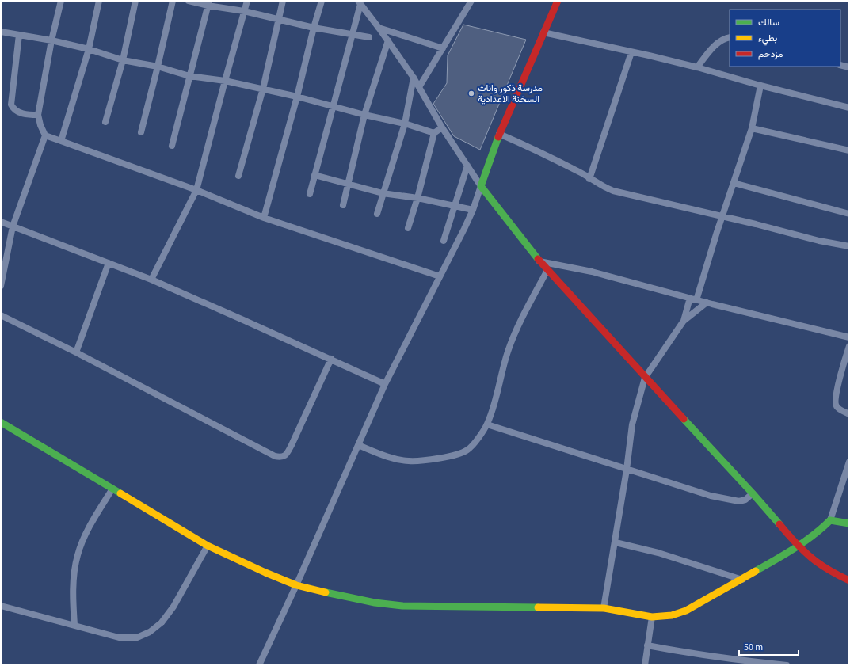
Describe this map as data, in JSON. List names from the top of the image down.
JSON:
{
  "places": ["مدرسة ذكور واناث السخنة الاعدادية"],
  "legend": ["سالك", "بطيء", "مزدحم"],
  "scale_bar": "50 m"
}
